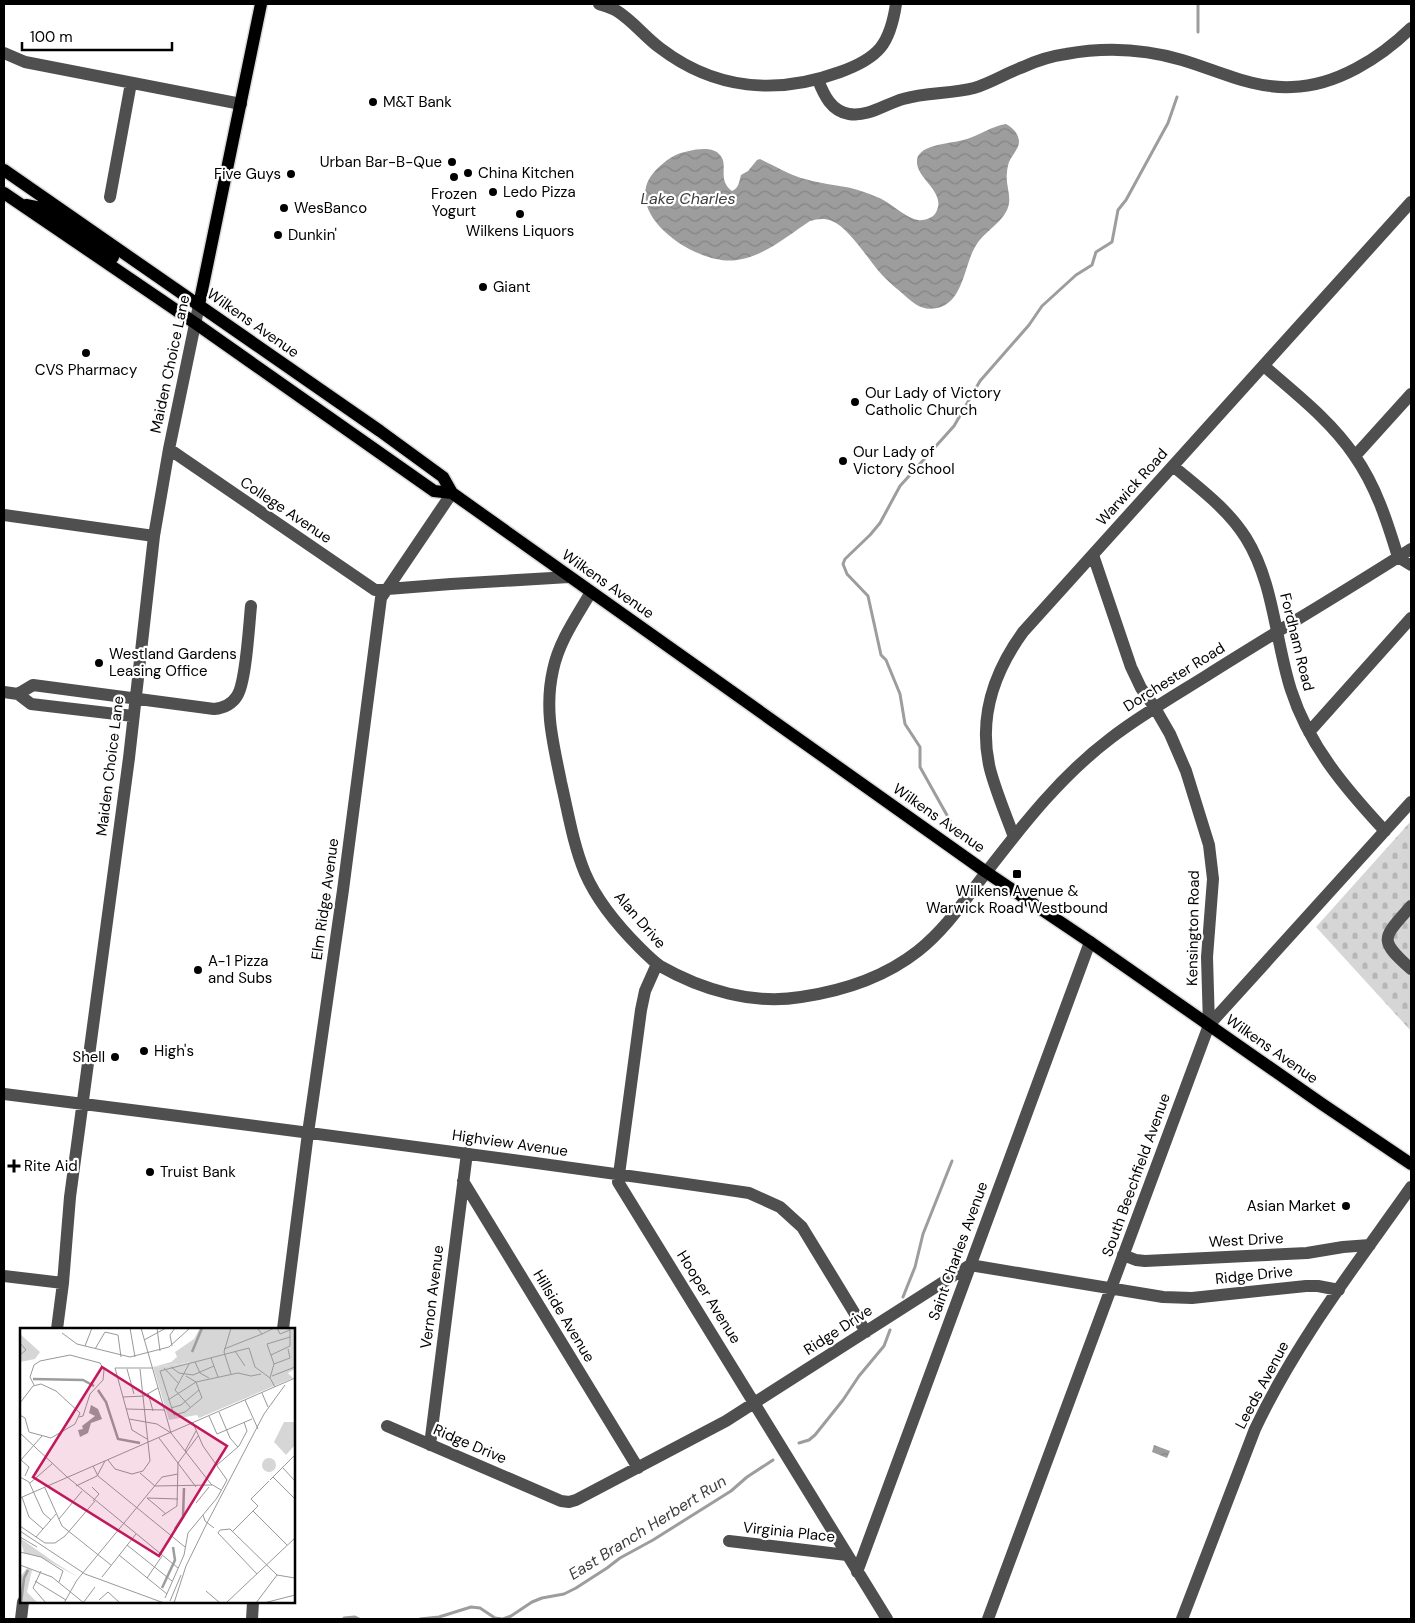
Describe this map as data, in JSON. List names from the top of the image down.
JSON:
{
  "streets": {
    "main road": ["Wilkens Avenue", "Maiden Choice Lane"],
    "street": [
      "Warwick Road",
      "College Avenue",
      "Fordham Road",
      "Dorchester Road",
      "Elm Ridge Avenue",
      "Alan Drive",
      "Kensington Road",
      "Highview Avenue",
      "South Beechfield Avenue",
      "West Drive",
      "Saint Charles Avenue",
      "Ridge Drive",
      "Vernon Avenue",
      "Hooper Avenue",
      "Hillside Avenue",
      "Leeds Avenue",
      "Virginia Place"
    ]
  },
  "crossings": [
    ["Wilkens Avenue", "Maiden Choice Lane"],
    ["Wilkens Avenue", "College Avenue"],
    ["Wilkens Avenue", "Dorchester Road"],
    ["Wilkens Avenue", "Elm Ridge Avenue"],
    ["Wilkens Avenue", "Alan Drive"],
    ["Wilkens Avenue", "Kensington Road"],
    ["Wilkens Avenue", "South Beechfield Avenue"],
    ["Wilkens Avenue", "Saint Charles Avenue"],
    ["Maiden Choice Lane", "College Avenue"],
    ["Maiden Choice Lane", "Highview Avenue"],
    ["Warwick Road", "Fordham Road"],
    ["Warwick Road", "Dorchester Road"],
    ["Warwick Road", "Kensington Road"],
    ["College Avenue", "Elm Ridge Avenue"],
    ["Fordham Road", "Dorchester Road"],
    ["Fordham Road", "South Beechfield Avenue"],
    ["Dorchester Road", "Alan Drive"],
    ["Dorchester Road", "Kensington Road"],
    ["Elm Ridge Avenue", "Highview Avenue"],
    ["Alan Drive", "Hooper Avenue"],
    ["Kensington Road", "South Beechfield Avenue"],
    ["Highview Avenue", "Ridge Drive"],
    ["Highview Avenue", "Vernon Avenue"],
    ["Highview Avenue", "Hooper Avenue"],
    ["South Beechfield Avenue", "West Drive"],
    ["South Beechfield Avenue", "Ridge Drive"],
    ["West Drive", "Leeds Avenue"],
    ["Saint Charles Avenue", "Ridge Drive"],
    ["Saint Charles Avenue", "Hooper Avenue"],
    ["Ridge Drive", "Vernon Avenue"],
    ["Ridge Drive", "Hooper Avenue"],
    ["Ridge Drive", "Hillside Avenue"],
    ["Ridge Drive", "Leeds Avenue"],
    ["Vernon Avenue", "Hillside Avenue"],
    ["Hooper Avenue", "Virginia Place"]
  ],
  "water": ["Lake Charles", "East Branch Herbert Run"],
  "places": {
    "other": [
      "M&T Bank",
      "Urban Bar-B-Que",
      "China Kitchen",
      "Five Guys",
      "Frozen Yogurt",
      "Ledo Pizza",
      "WesBanco",
      "Wilkens Liquors",
      "Dunkin'",
      "Giant",
      "CVS Pharmacy",
      "Our Lady of Victory Catholic Church",
      "Our Lady of Victory School",
      "Westland Gardens Leasing Office",
      "A-1 Pizza and Subs",
      "High's",
      "Shell",
      "Truist Bank",
      "Asian Market"
    ],
    "transit": ["Wilkens Avenue & Warwick Road Westbound"],
    "health": ["Rite Aid"]
  },
  "scale_bar": "100 m"
}
